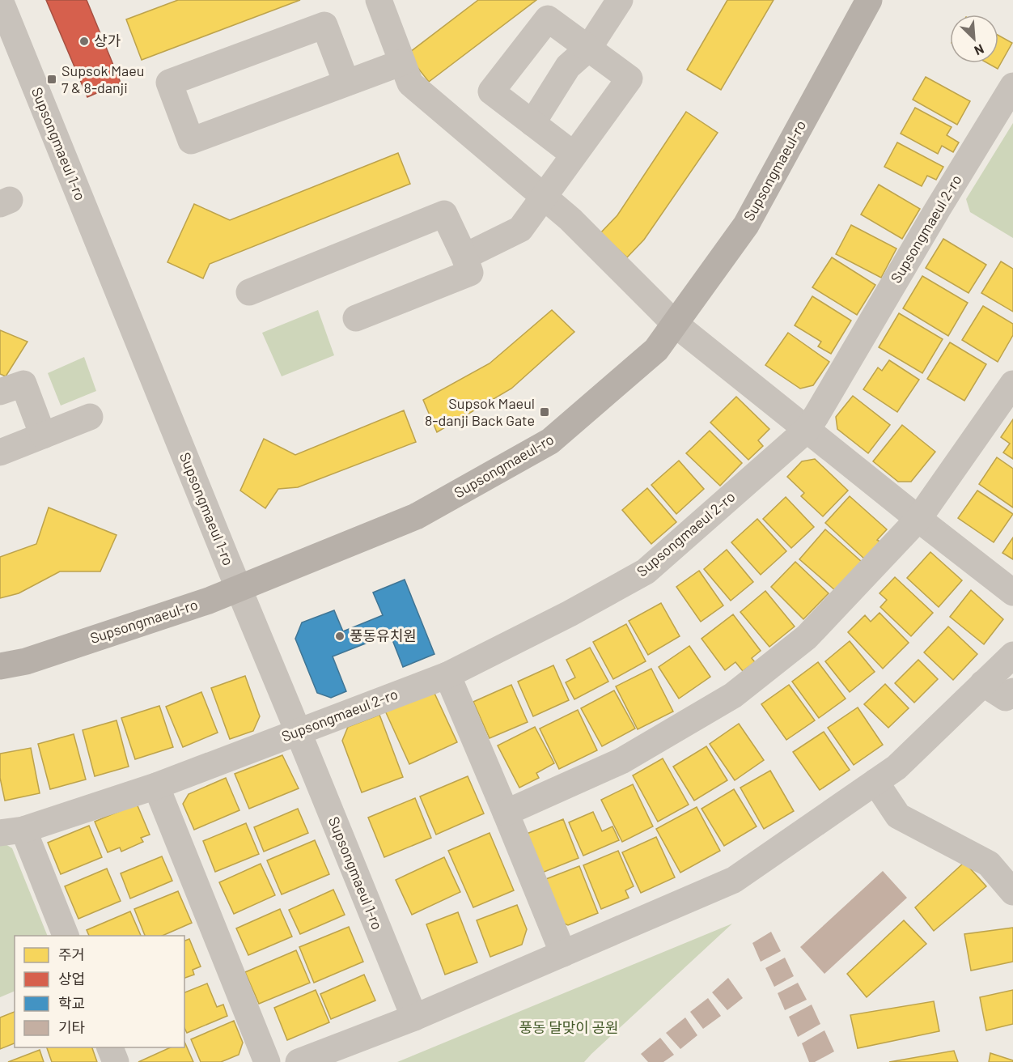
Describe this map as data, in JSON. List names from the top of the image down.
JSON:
{
  "streets": {
    "main road": ["Supsongmaeul-ro"],
    "street": ["Supsongmaeul 1-ro", "Supsongmaeul 2-ro"]
  },
  "crossings": [
    ["Supsongmaeul 1-ro", "Supsongmaeul-ro"],
    ["Supsongmaeul 1-ro", "Supsongmaeul 2-ro"]
  ],
  "parks": ["풍동 달맞이 공원"],
  "places": {
    "other": ["상가", "풍동유치원"],
    "transit": ["Supsok Maeu 7 & 8-danji", "Supsok Maeul 8-danji Back Gate"]
  },
  "legend": [
    "주거",
    "상업",
    "학교",
    "기타"
  ],
  "north": "bottom right"
}
